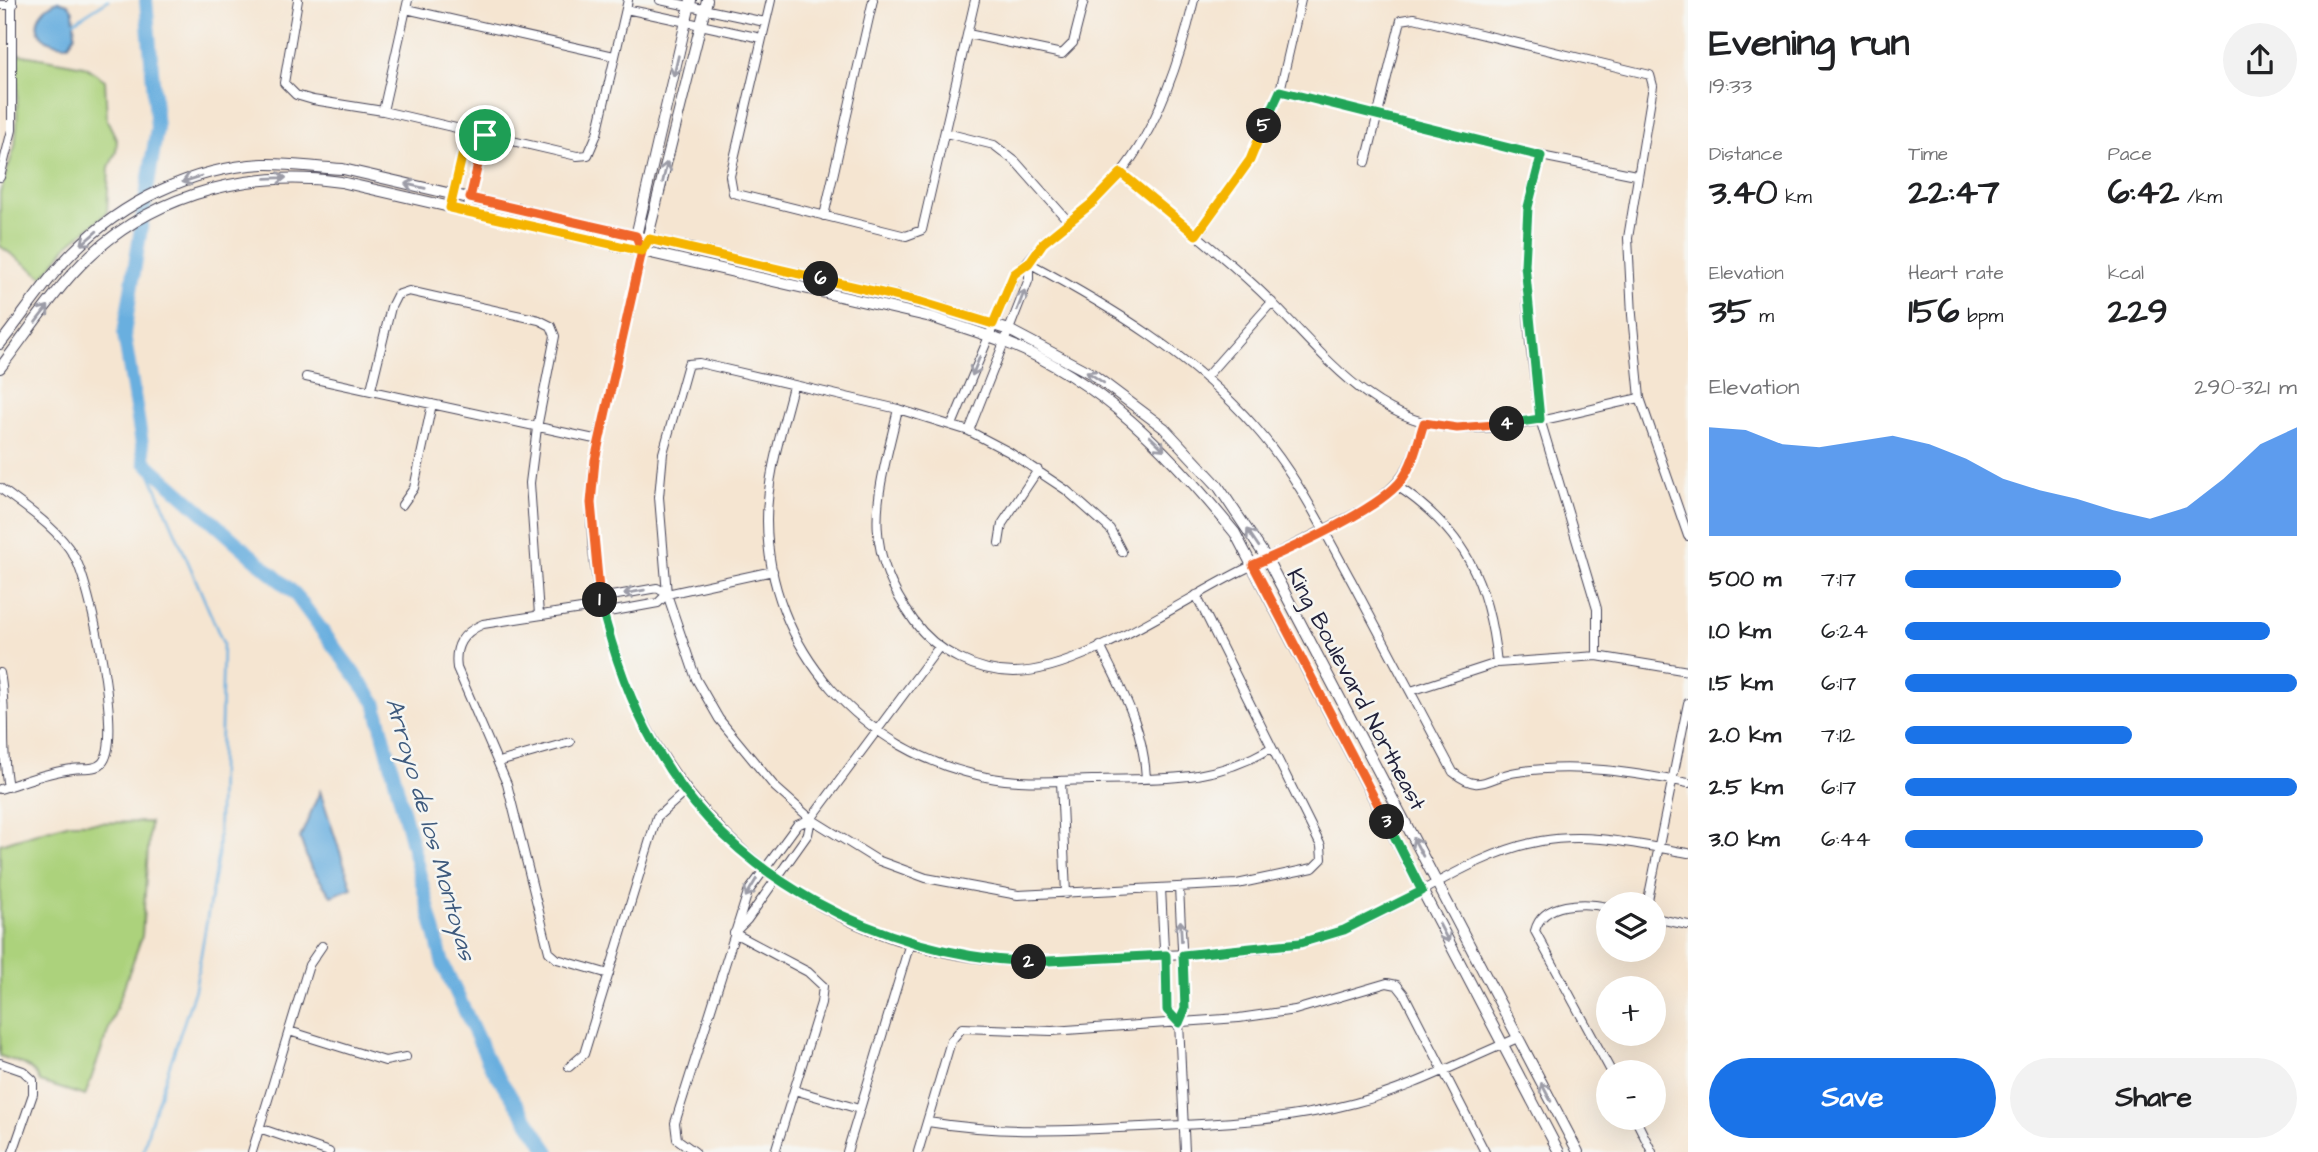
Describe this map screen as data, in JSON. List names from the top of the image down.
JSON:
{
  "streets": {
    "street": ["King Boulevard Northeast"]
  },
  "water": ["Arroyo de los Montoyas"],
  "page": {
    "heading": ["Evening run", "19:33"],
    "pins": [
      "5",
      "6",
      "4",
      "1",
      "3",
      "2"
    ],
    "stats": [
      ["Distance", "3.40 km"],
      ["Time", "22:47"],
      ["Pace", "6:42 /km"],
      ["Elevation", "35 m"],
      ["Heart rate", "156 bpm"],
      ["kcal", "229"]
    ],
    "chart": ["Elevation", "290–321 m"],
    "list": [
      {
        "name": "500 m",
        "note": "7:17"
      },
      {
        "name": "1.0 km",
        "note": "6:24"
      },
      {
        "name": "1.5 km",
        "note": "6:17"
      },
      {
        "name": "2.0 km",
        "note": "7:12"
      },
      {
        "name": "2.5 km",
        "note": "6:17"
      },
      {
        "name": "3.0 km",
        "note": "6:44"
      }
    ],
    "map_buttons": ["+", "−"],
    "buttons": ["Save", "Share"]
  }
}
